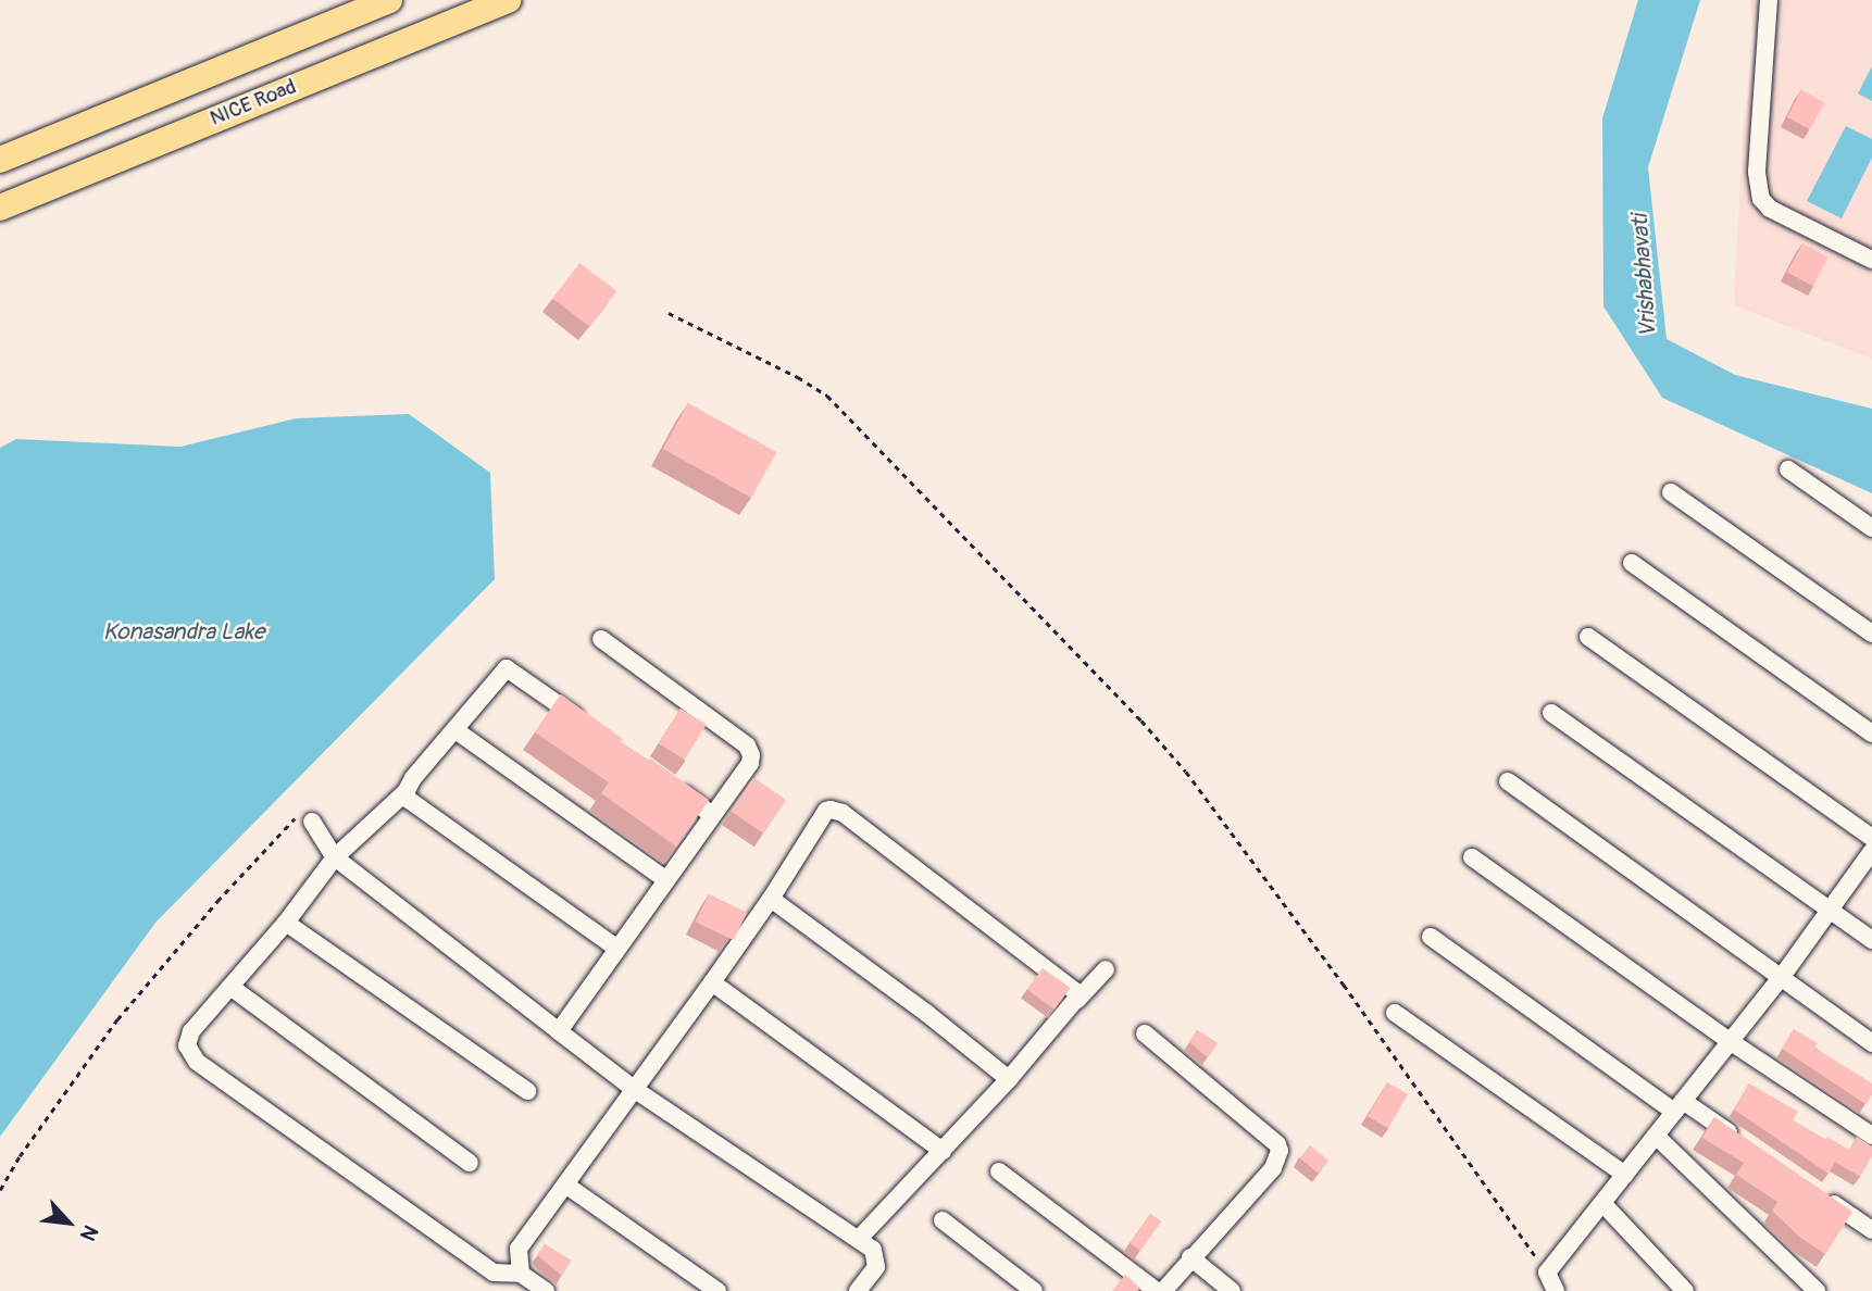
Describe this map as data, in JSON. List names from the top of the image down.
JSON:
{
  "streets": {
    "highway": ["NICE Road"]
  },
  "water": ["Vrishabhavati", "Konasandra Lake"],
  "north": "bottom right"
}
